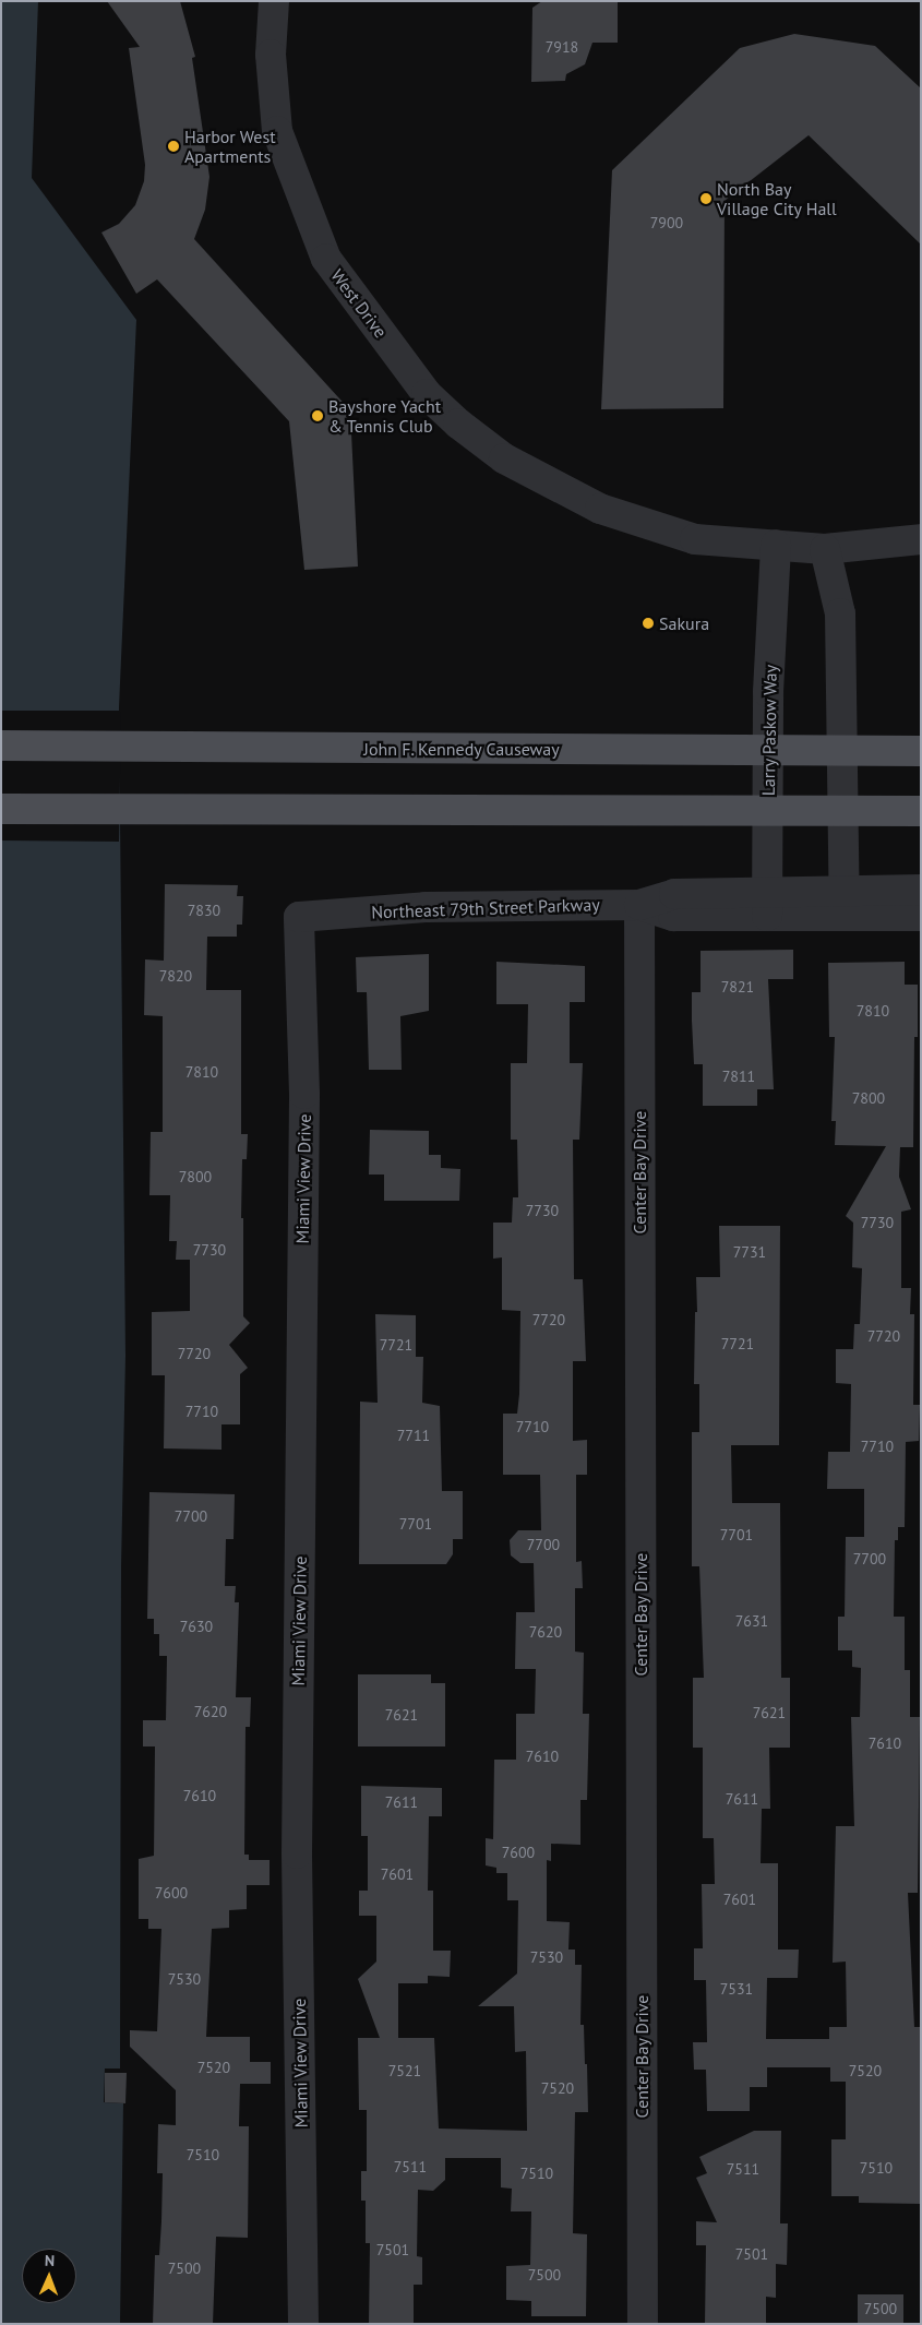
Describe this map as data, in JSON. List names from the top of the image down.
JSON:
{
  "streets": {
    "main road": ["John F. Kennedy Causeway"],
    "street": [
      "West Drive",
      "Larry Paskow Way",
      "Northeast 79th Street Parkway",
      "Center Bay Drive",
      "Miami View Drive"
    ]
  },
  "crossings": [
    ["West Drive", "Larry Paskow Way"],
    ["Larry Paskow Way", "John F. Kennedy Causeway"],
    ["Larry Paskow Way", "Northeast 79th Street Parkway"],
    ["Northeast 79th Street Parkway", "Center Bay Drive"],
    ["Northeast 79th Street Parkway", "Miami View Drive"]
  ],
  "places": [
    "Harbor West Apartments",
    "North Bay Village City Hall",
    "Bayshore Yacht & Tennis Club",
    "Sakura"
  ],
  "house_numbers": [
    "7918",
    "7900",
    "7830",
    "7820",
    "7821",
    "7810",
    "7810",
    "7811",
    "7800",
    "7800",
    "7730",
    "7730",
    "7730",
    "7731",
    "7720",
    "7720",
    "7721",
    "7721",
    "7720",
    "7710",
    "7710",
    "7711",
    "7710",
    "7700",
    "7701",
    "7701",
    "7700",
    "7700",
    "7631",
    "7630",
    "7620",
    "7620",
    "7621",
    "7621",
    "7610",
    "7610",
    "7610",
    "7611",
    "7611",
    "7600",
    "7601",
    "7600",
    "7601",
    "7530",
    "7530",
    "7531",
    "7520",
    "7521",
    "7520",
    "7520",
    "7510",
    "7511",
    "7510",
    "7511",
    "7510",
    "7501",
    "7501",
    "7500",
    "7500",
    "7500"
  ],
  "north": "top"
}
